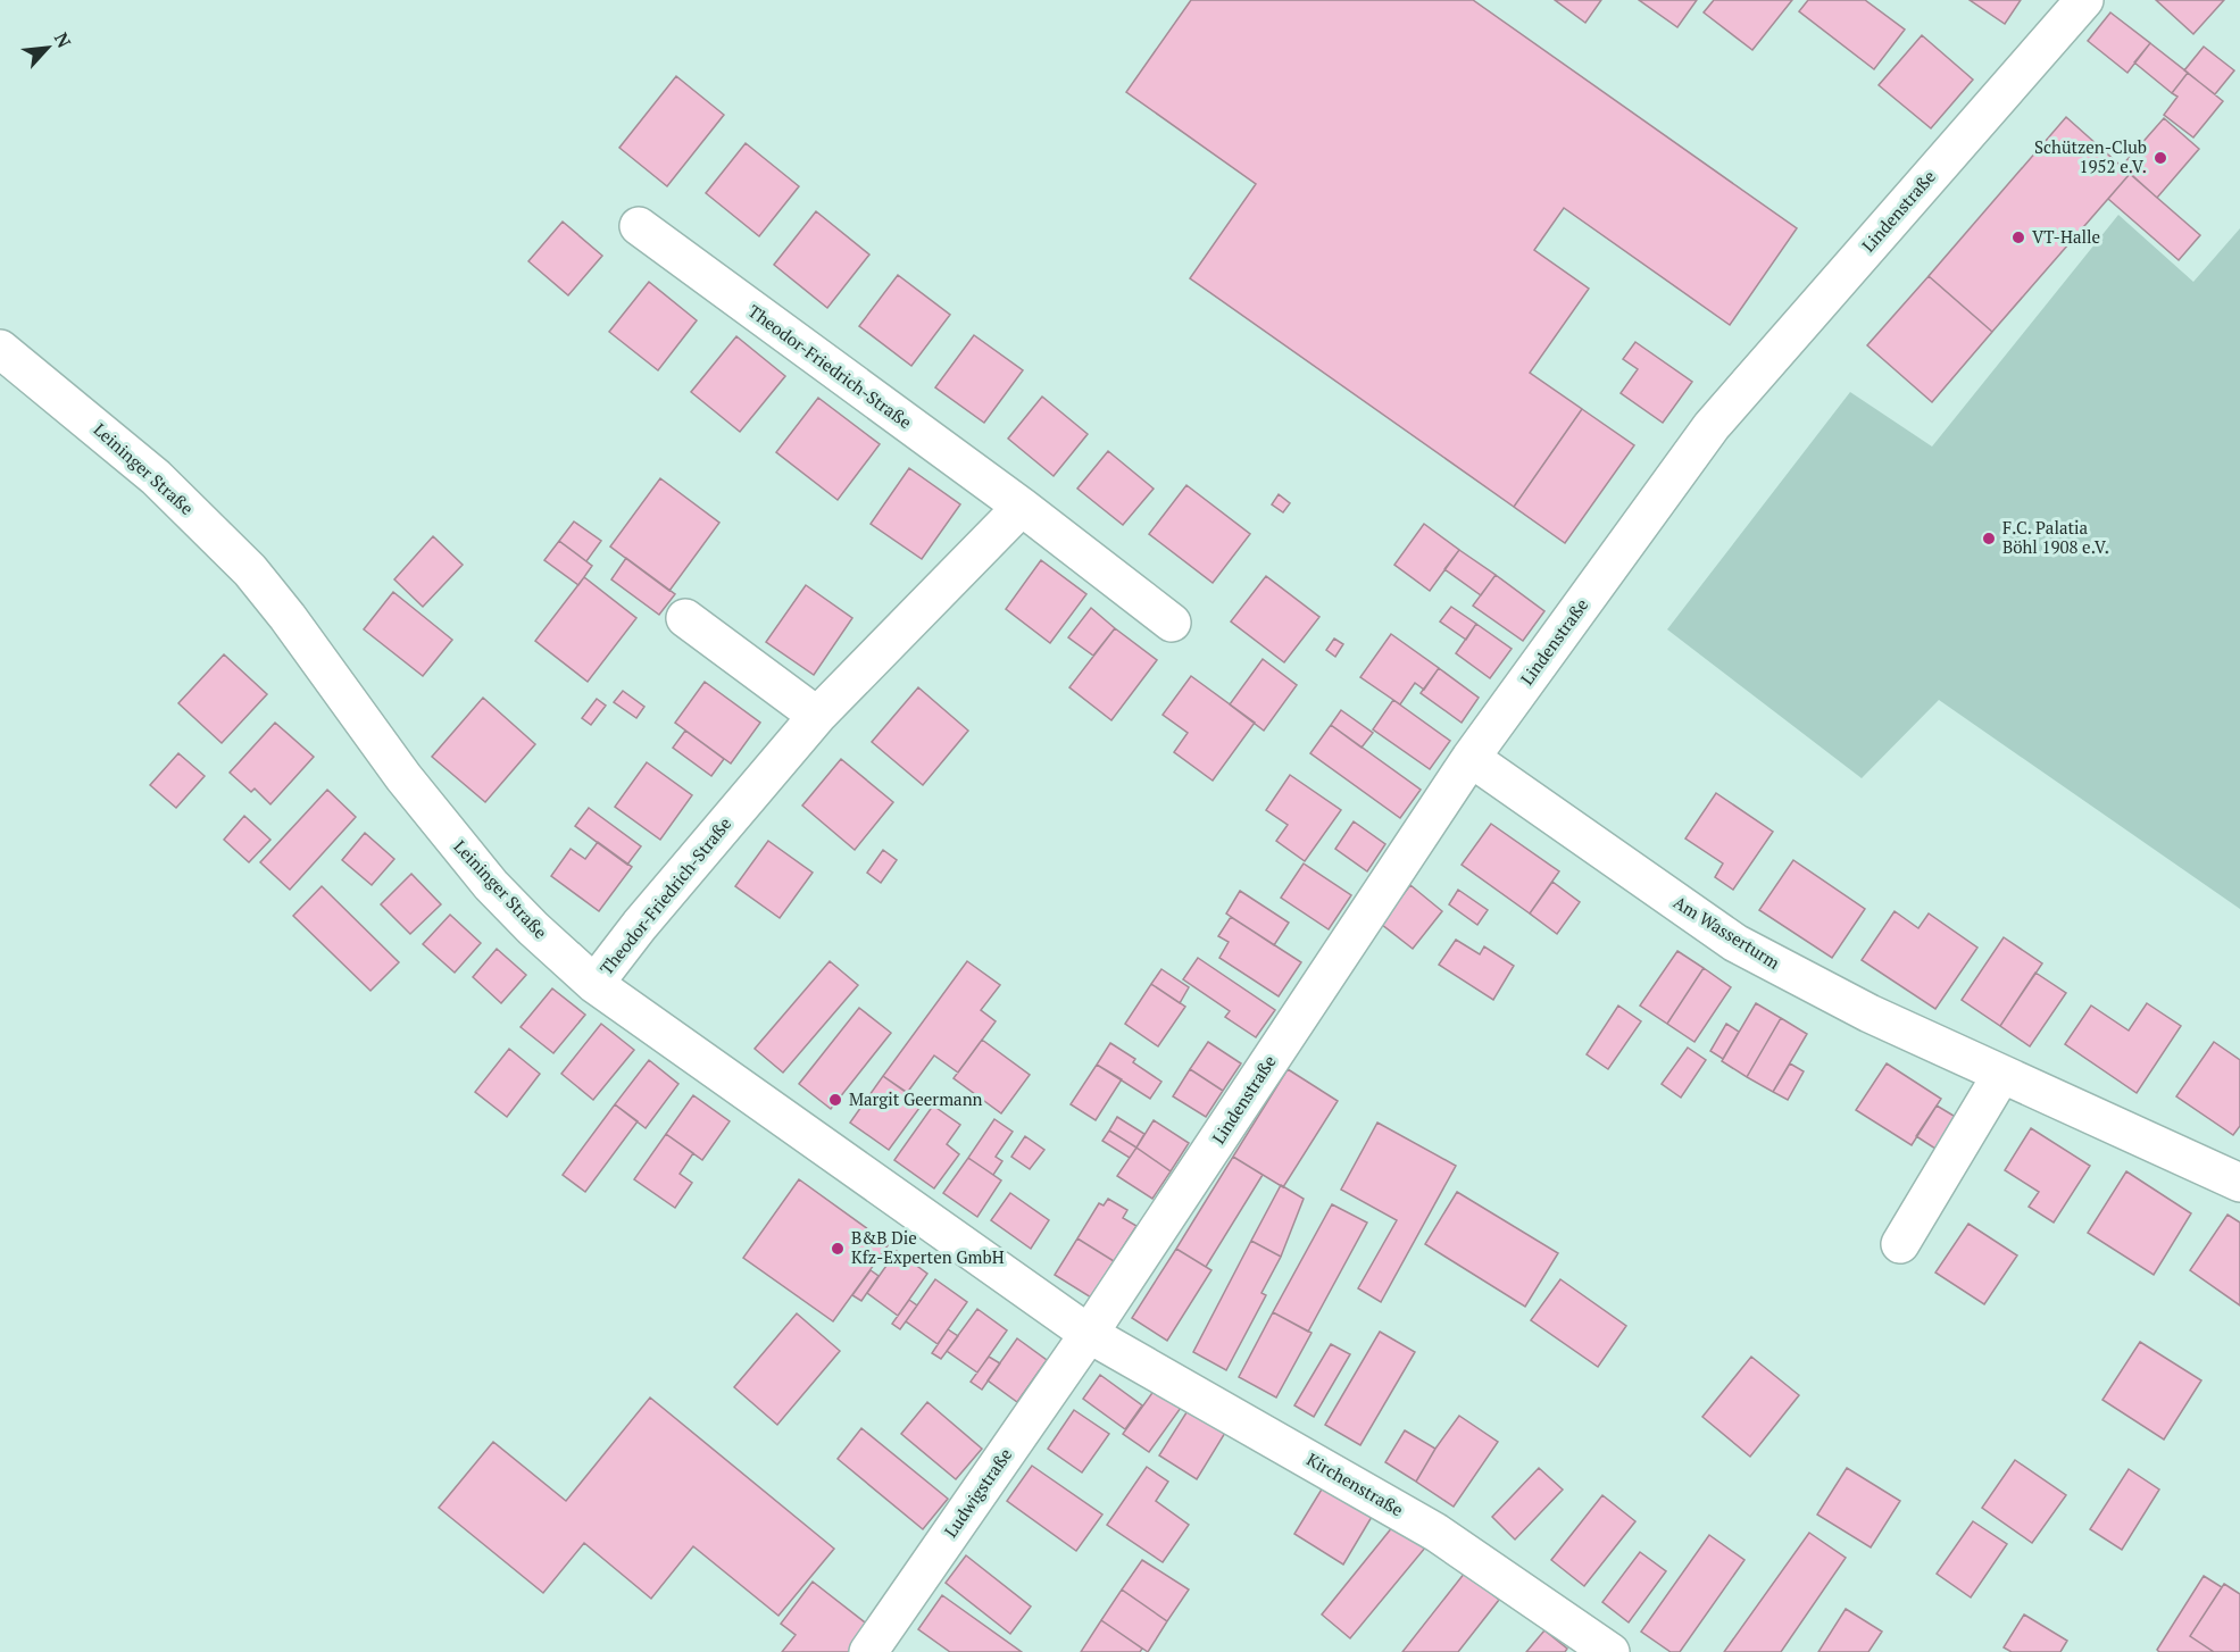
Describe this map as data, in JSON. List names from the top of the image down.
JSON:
{
  "streets": {
    "street": [
      "Lindenstraße",
      "Theodor-Friedrich-Straße",
      "Leininger Straße",
      "Am Wasserturm",
      "Kirchenstraße",
      "Ludwigstraße"
    ]
  },
  "crossings": [
    ["Lindenstraße", "Leininger Straße"],
    ["Lindenstraße", "Am Wasserturm"],
    ["Lindenstraße", "Kirchenstraße"],
    ["Lindenstraße", "Ludwigstraße"],
    ["Theodor-Friedrich-Straße", "Leininger Straße"],
    ["Leininger Straße", "Kirchenstraße"],
    ["Leininger Straße", "Ludwigstraße"],
    ["Kirchenstraße", "Ludwigstraße"]
  ],
  "places": [
    "Schützen-Club 1952 e.V.",
    "VT-Halle",
    "F.C. Palatia Böhl 1908 e.V.",
    "Margit Geermann",
    "B&B Die Kfz-Experten GmbH"
  ],
  "north": "top right"
}
